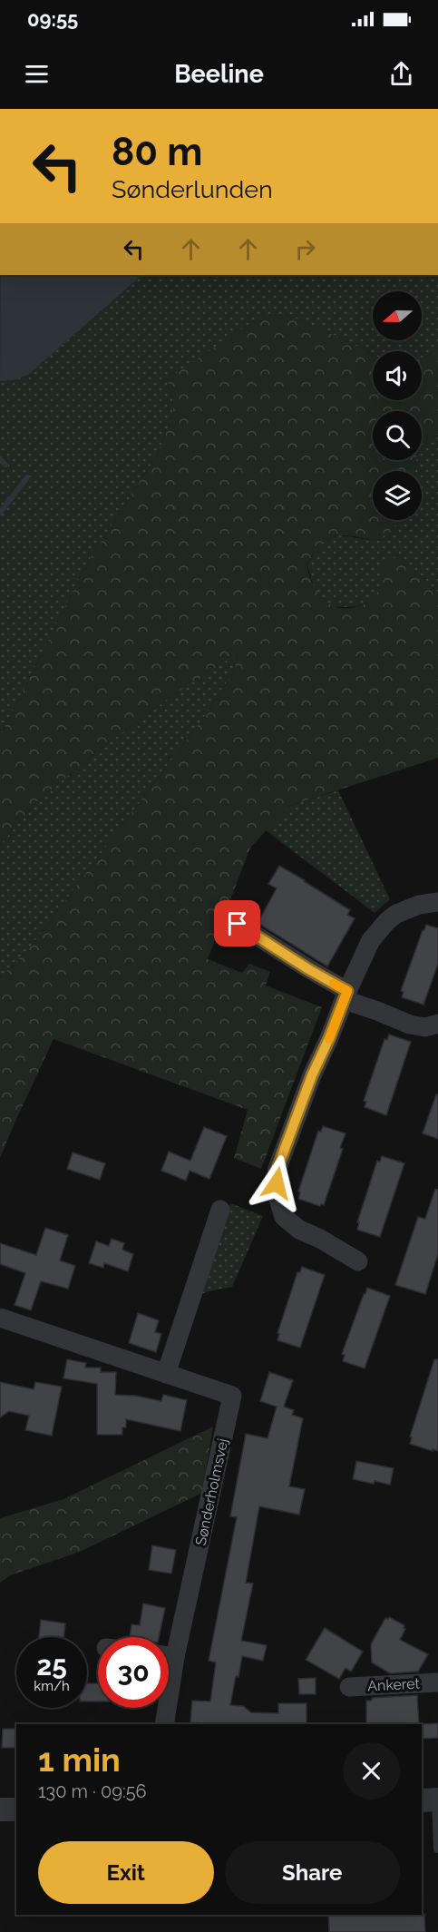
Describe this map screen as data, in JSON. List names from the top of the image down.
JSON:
{
  "streets": {
    "street": ["Sønderholmsvej", "Ankeret"]
  },
  "north": "left",
  "page": {
    "status": "09:55",
    "header": "Beeline",
    "turn": ["80 m", "Sønderlunden"],
    "speed": "25 km/h",
    "limit": "30",
    "heading": ["1 min", "130 m · 09:56"],
    "buttons": ["Exit", "Share"]
  }
}
